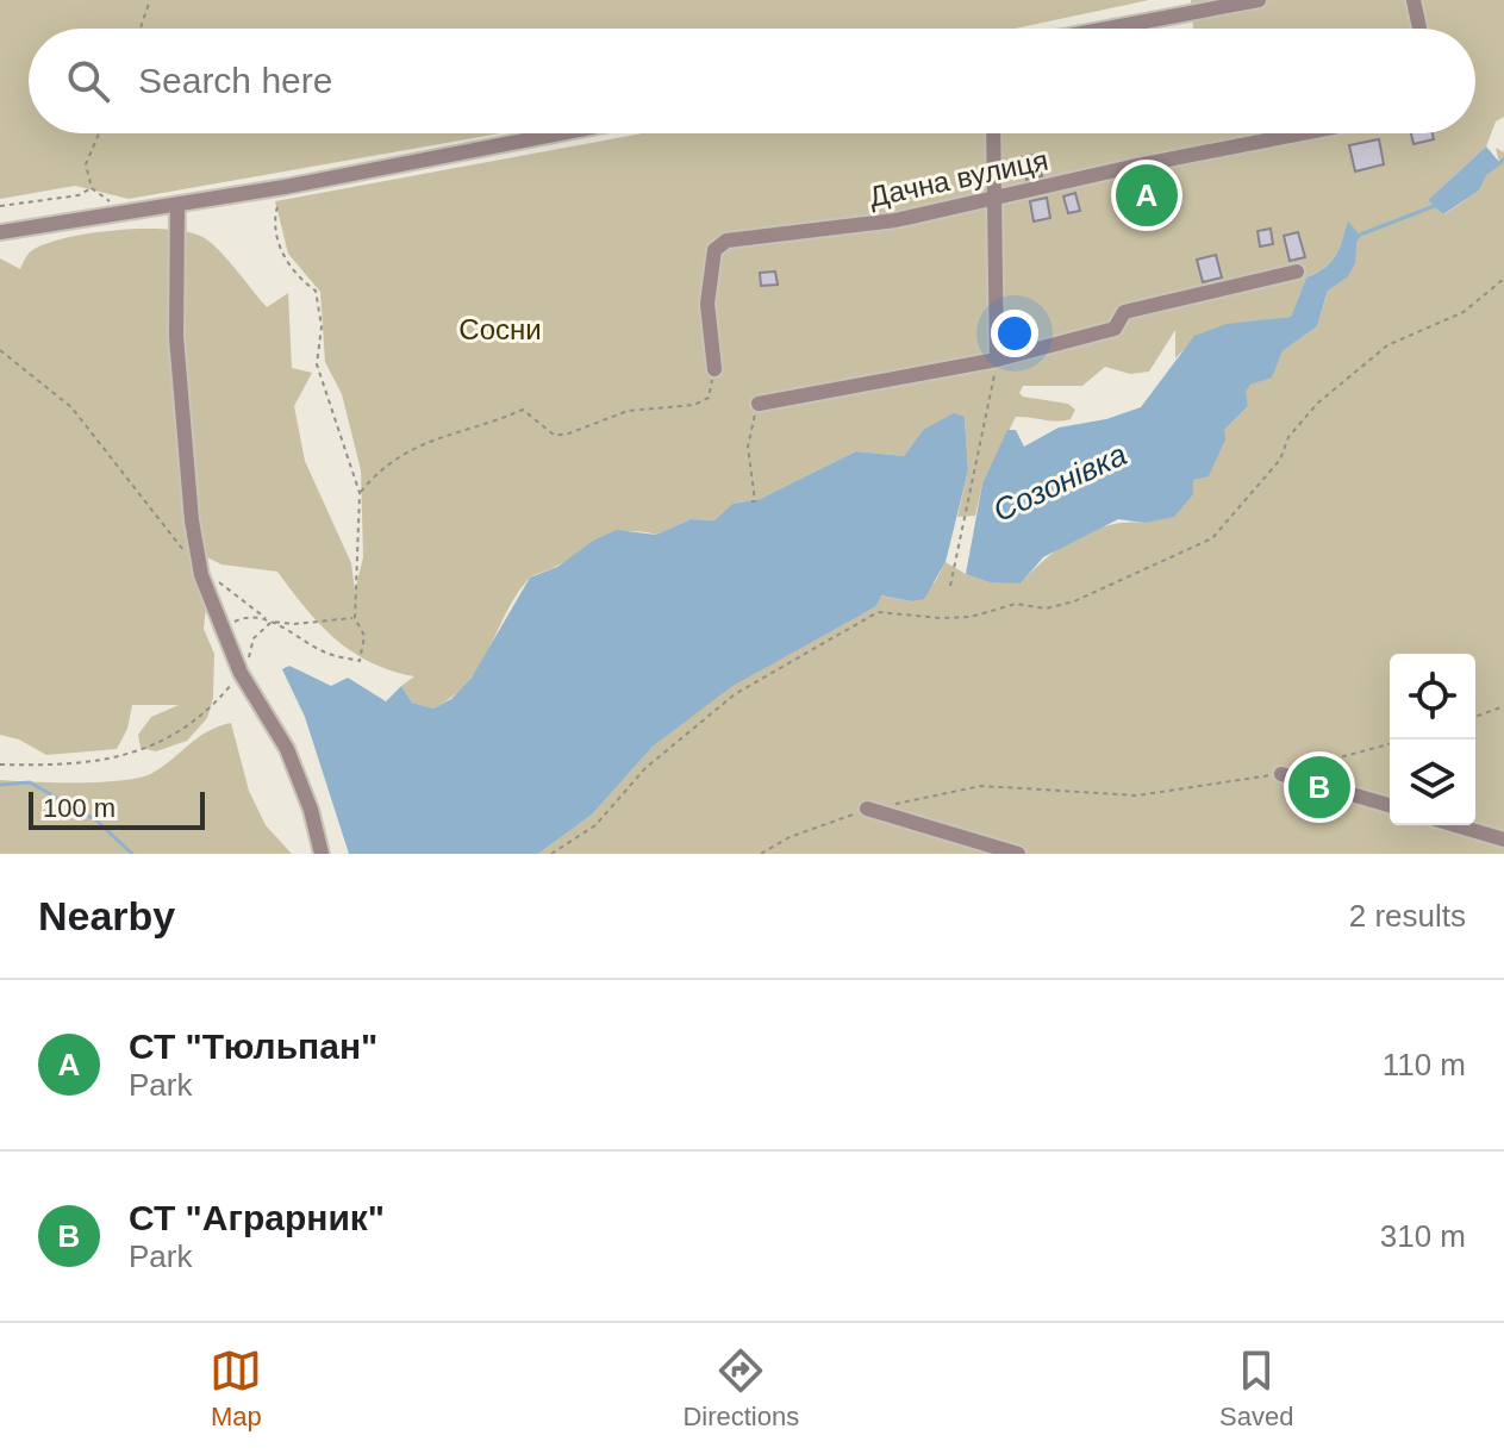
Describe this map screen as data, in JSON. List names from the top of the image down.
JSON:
{
  "streets": {
    "street": ["Дачна вулиця"]
  },
  "water": ["Созонівка"],
  "parks": ["Сосни"],
  "scale_bar": "100 m",
  "page": {
    "search": "Search here",
    "pins": ["A", "B"],
    "scale": "100 m",
    "heading": ["Nearby", "2 results"],
    "list": [
      {
        "mark": "A",
        "name": "СТ \"Тюльпан\"",
        "note": "Park",
        "value": "110 m"
      },
      {
        "mark": "B",
        "name": "СТ \"Аграрник\"",
        "note": "Park",
        "value": "310 m"
      }
    ],
    "nav": ["Map", "Directions", "Saved"]
  }
}
